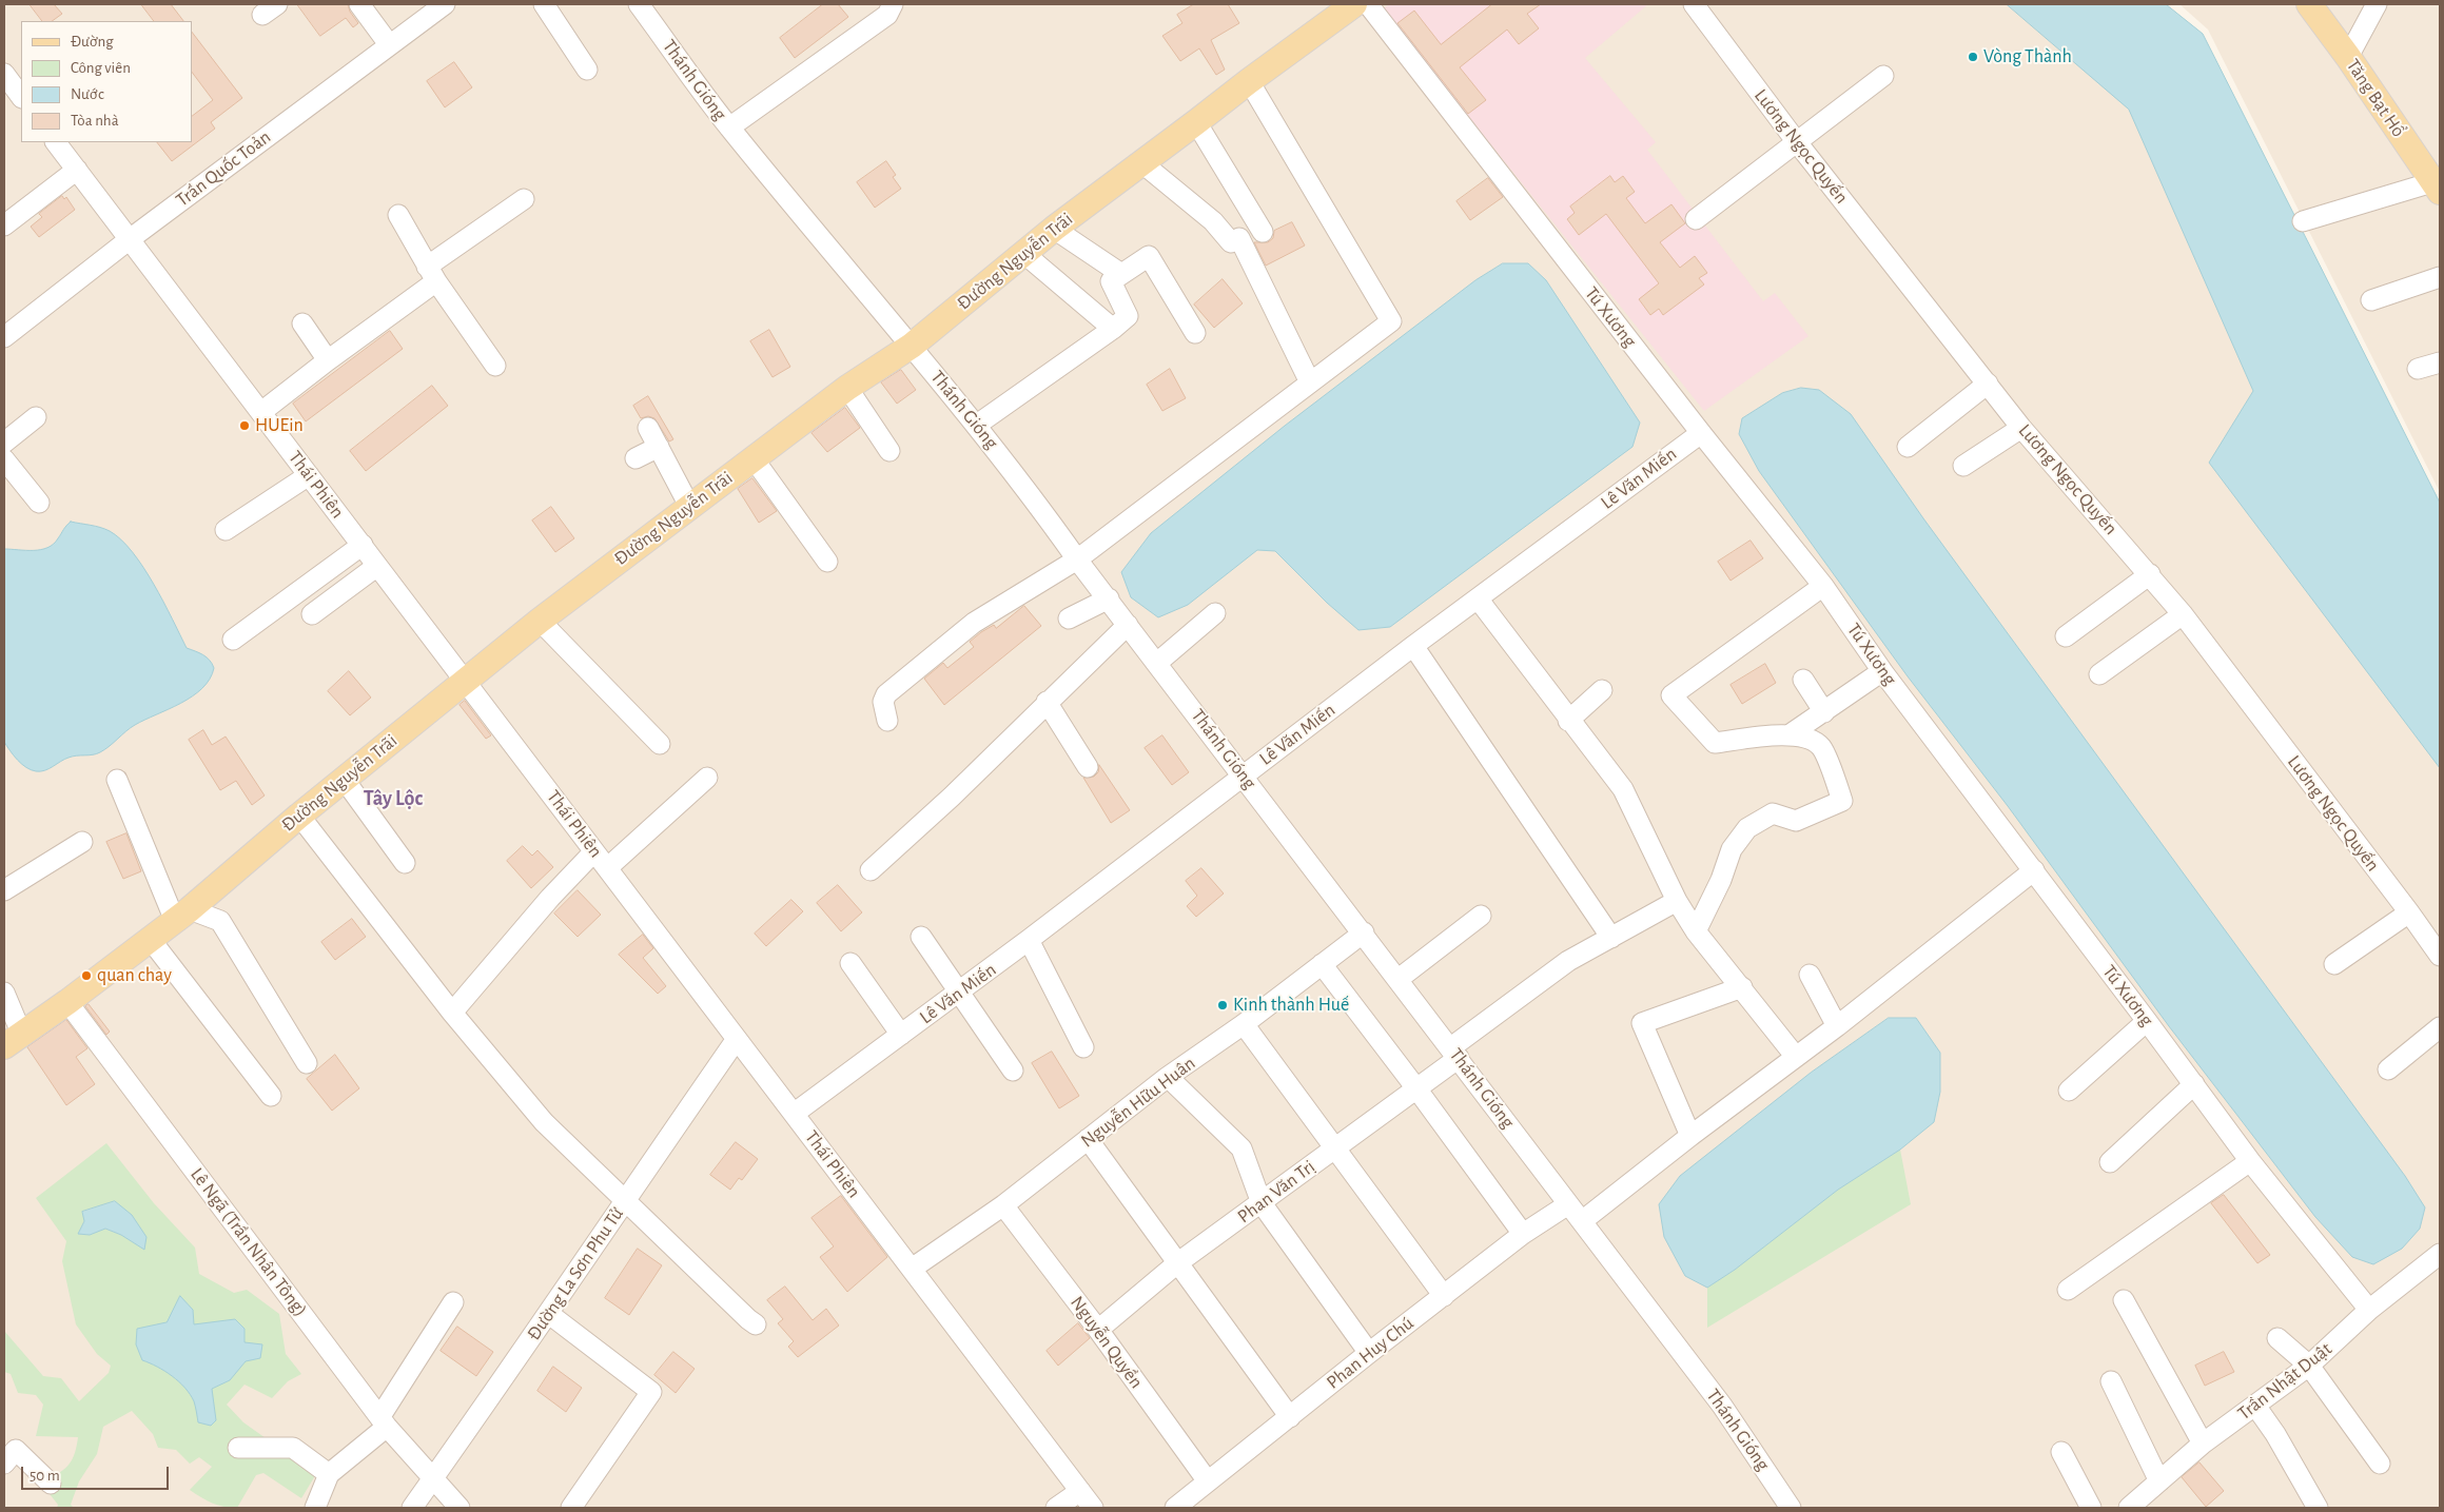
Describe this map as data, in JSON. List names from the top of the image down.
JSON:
{
  "streets": {
    "main road": ["Tăng Bạt Hổ", "Đường Nguyễn Trãi"],
    "street": [
      "Thánh Gióng",
      "Lương Ngọc Quyến",
      "Trần Quốc Toản",
      "Tú Xương",
      "Lê Văn Miến",
      "Thái Phiên",
      "Nguyễn Hữu Huân",
      "Phan Văn Trị",
      "Lê Ngã (Trần Nhân Tông)",
      "Đường La Sơn Phu Tử",
      "Nguyễn Quyền",
      "Phan Huy Chú",
      "Trần Nhật Duật"
    ]
  },
  "crossings": [
    ["Thánh Gióng", "Đường Nguyễn Trãi"],
    ["Thánh Gióng", "Lê Văn Miến"],
    ["Thánh Gióng", "Nguyễn Hữu Huân"],
    ["Thánh Gióng", "Phan Văn Trị"],
    ["Thánh Gióng", "Phan Huy Chú"],
    ["Trần Quốc Toản", "Thái Phiên"],
    ["Đường Nguyễn Trãi", "Thái Phiên"],
    ["Đường Nguyễn Trãi", "Lê Ngã (Trần Nhân Tông)"],
    ["Tú Xương", "Lê Văn Miến"],
    ["Tú Xương", "Trần Nhật Duật"],
    ["Lê Văn Miến", "Thái Phiên"],
    ["Thái Phiên", "Nguyễn Hữu Huân"],
    ["Thái Phiên", "Đường La Sơn Phu Tử"],
    ["Nguyễn Hữu Huân", "Nguyễn Quyền"],
    ["Phan Văn Trị", "Nguyễn Quyền"],
    ["Lê Ngã (Trần Nhân Tông)", "Đường La Sơn Phu Tử"],
    ["Nguyễn Quyền", "Phan Huy Chú"]
  ],
  "districts": ["Tây Lộc"],
  "places": [
    "Vòng Thành",
    "HUEin",
    "quan chay",
    "Kinh thành Huế"
  ],
  "legend": [
    "Đường",
    "Công viên",
    "Nước",
    "Tòa nhà"
  ],
  "scale_bar": "50 m"
}
